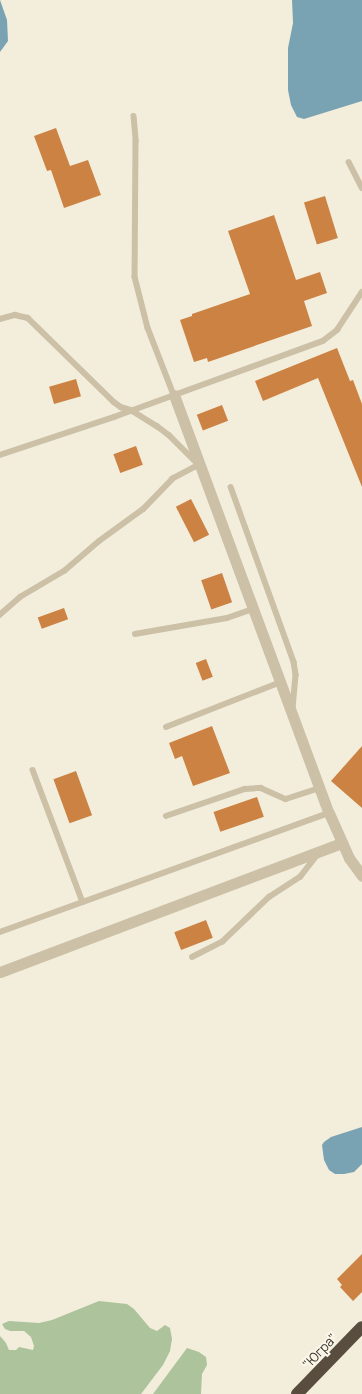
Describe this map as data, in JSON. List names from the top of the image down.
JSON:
{
  "streets": {
    "highway": ["\"Югра\""]
  }
}
